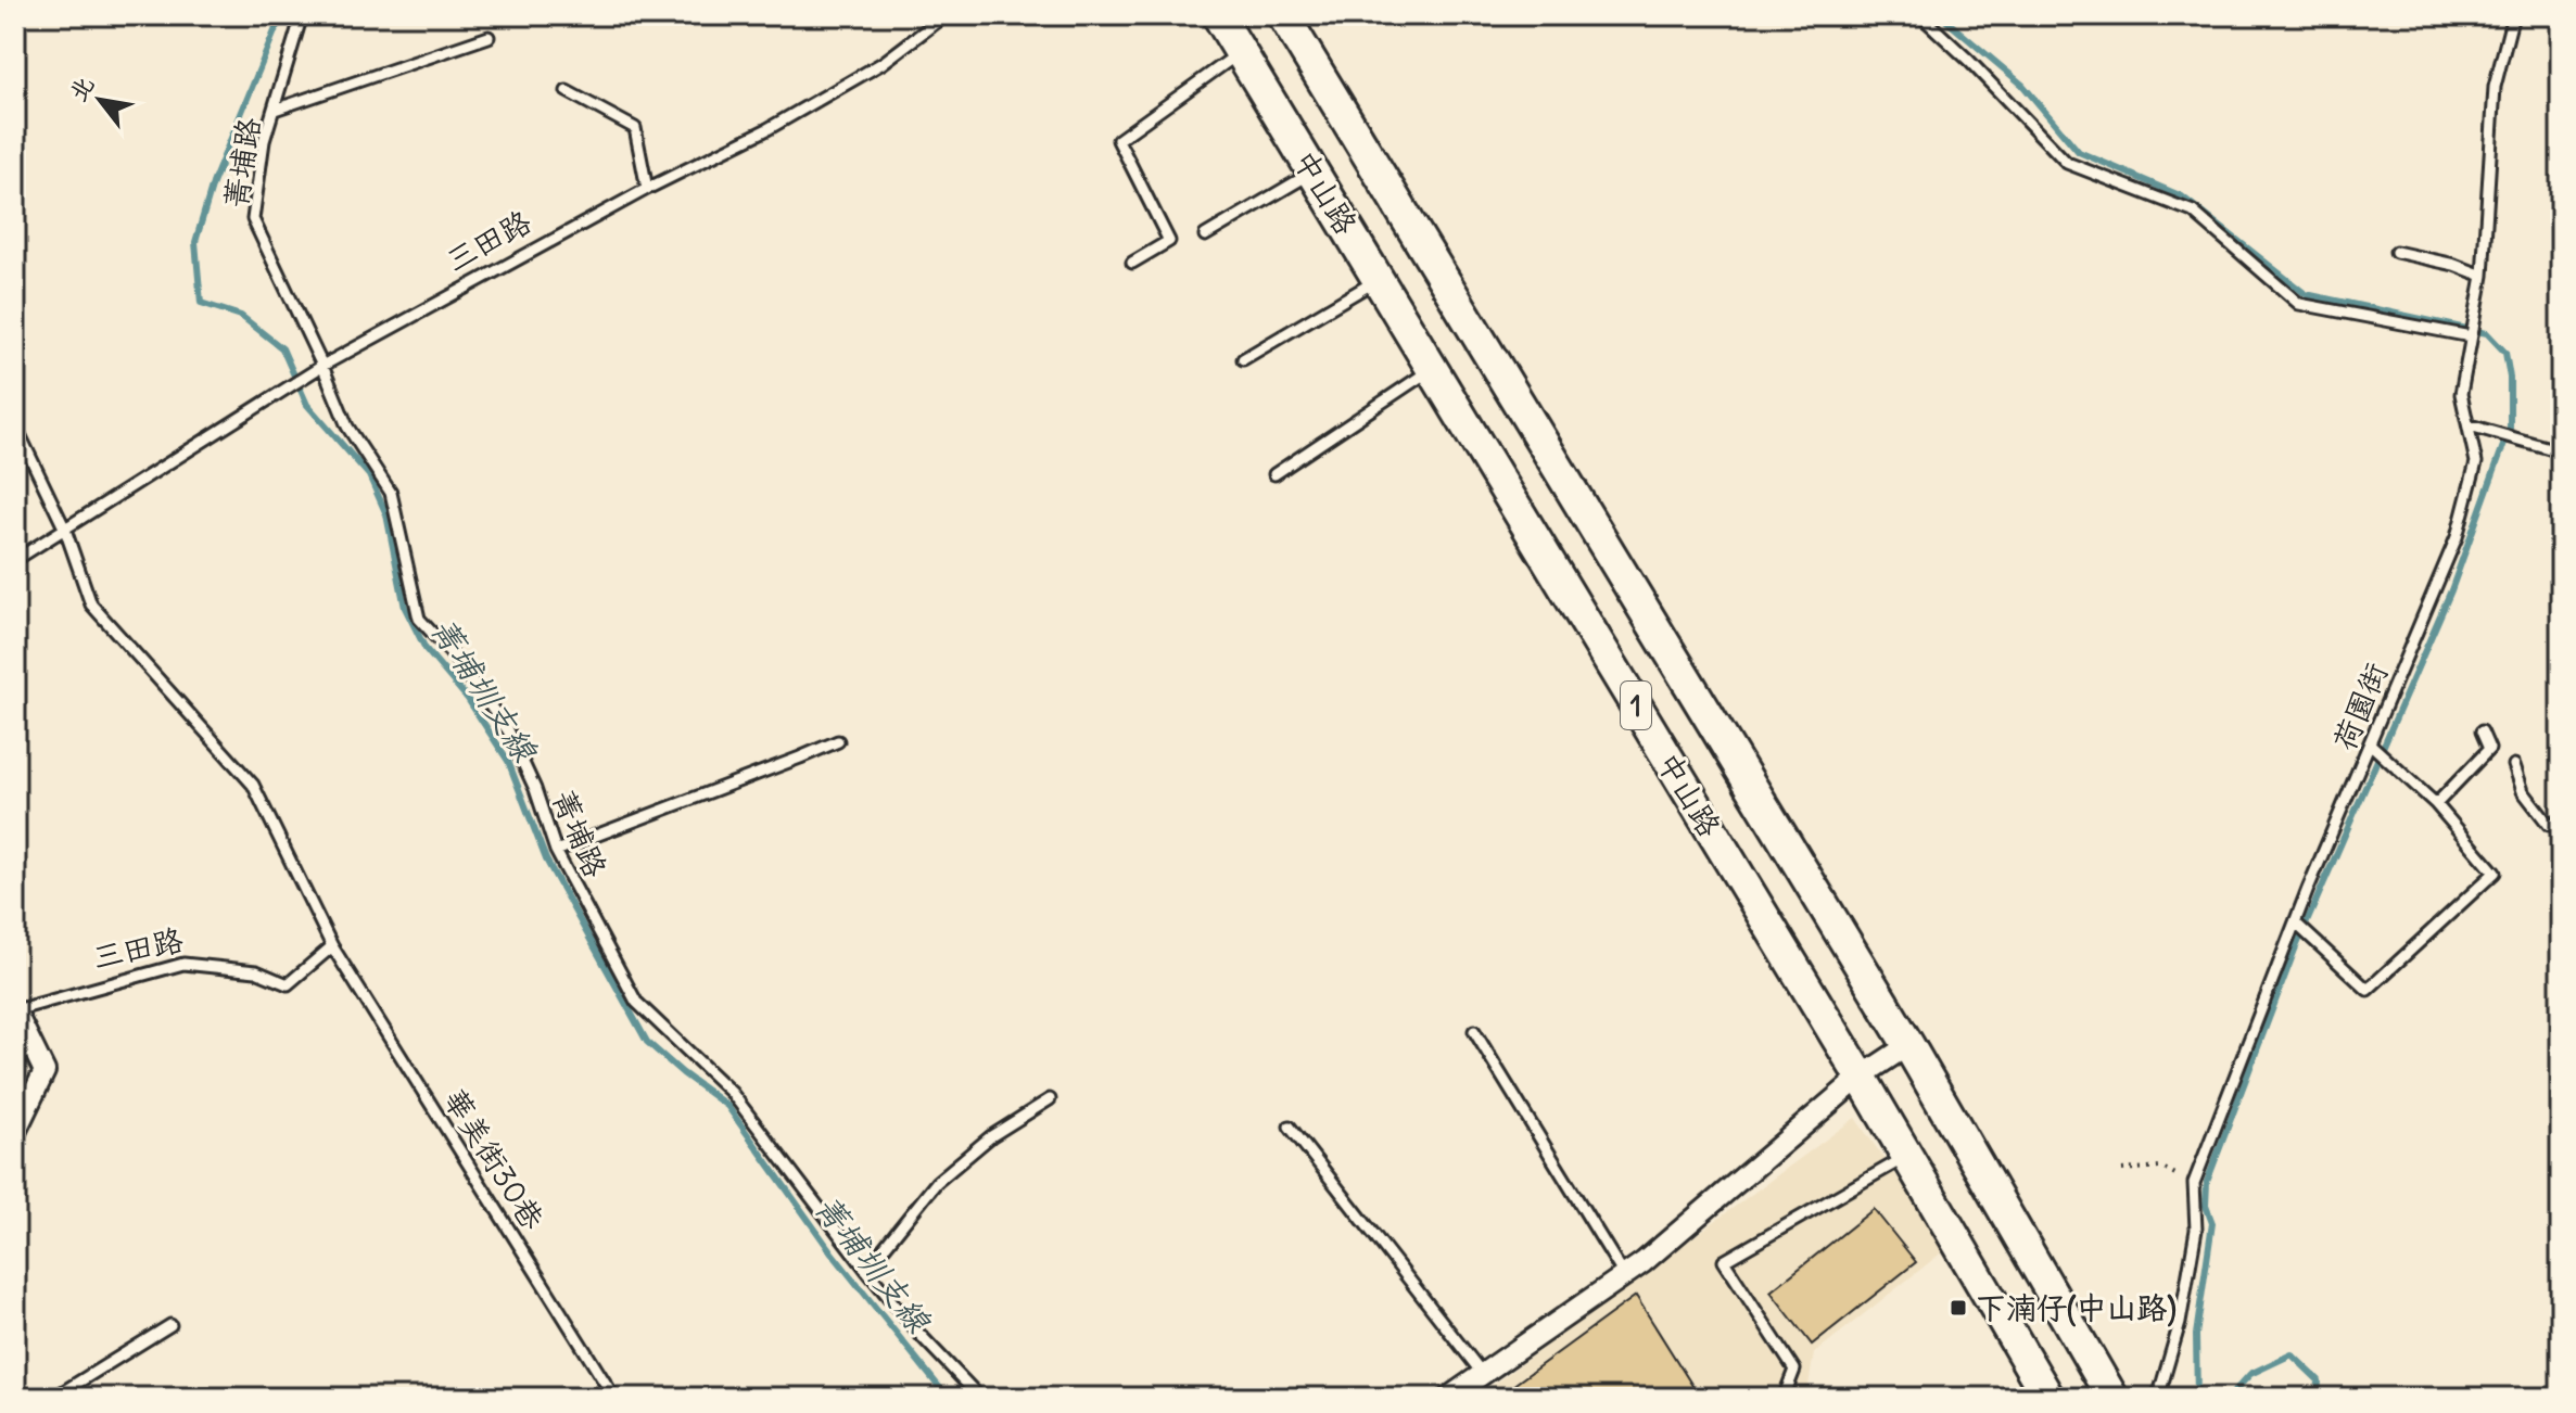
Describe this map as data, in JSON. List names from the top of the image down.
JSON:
{
  "streets": {
    "main road": ["中山路", "1"],
    "street": ["三田路"],
    "lane": ["菁埔路", "荷園街", "華美街30巷"]
  },
  "crossings": [
    ["菁埔路", "三田路"],
    ["三田路", "華美街30巷"]
  ],
  "water": ["菁埔圳支線"],
  "places": {
    "transit": ["下湳仔(中山路)"]
  },
  "north": "top left"
}
